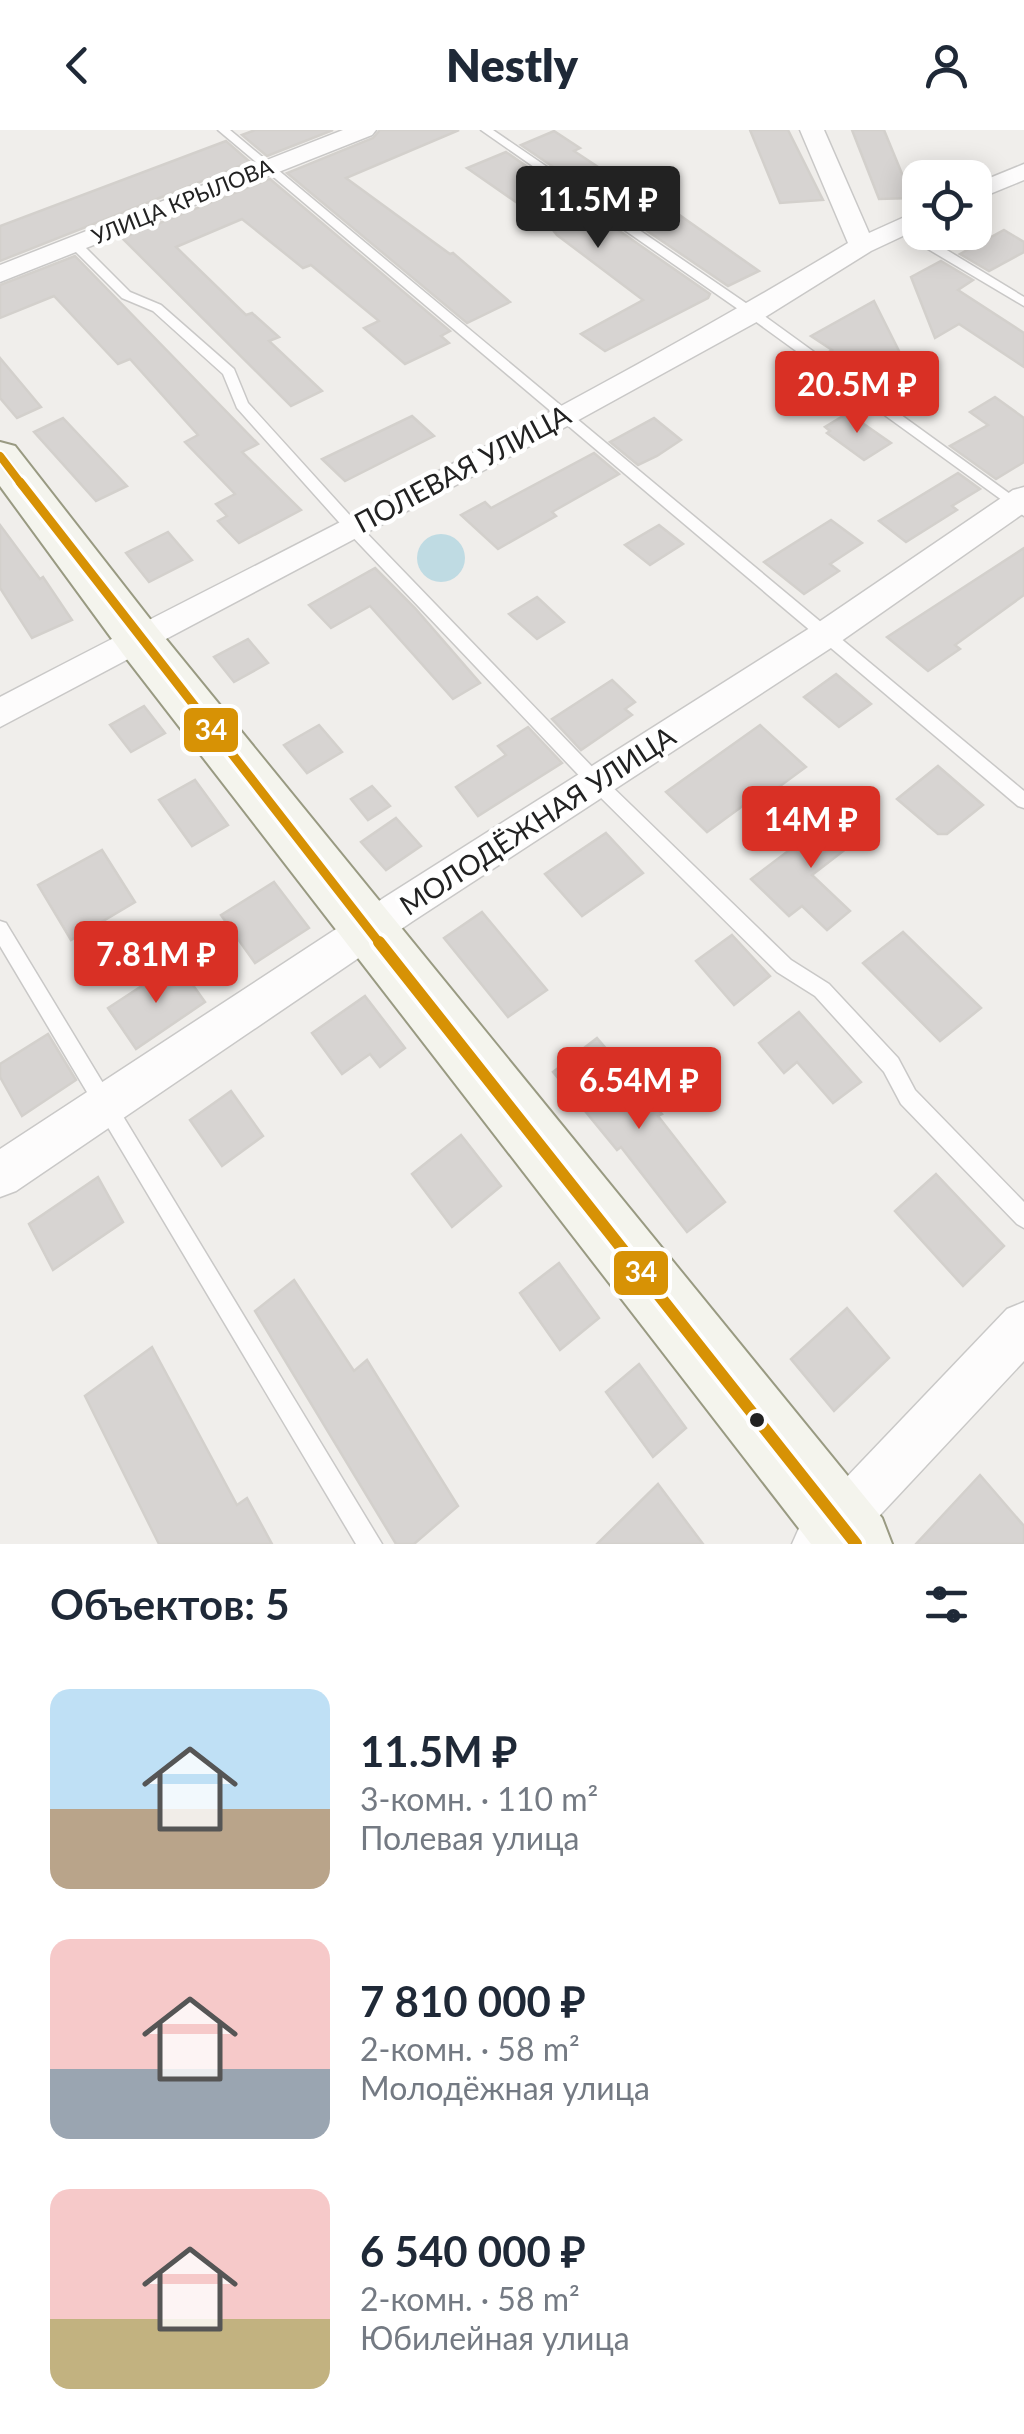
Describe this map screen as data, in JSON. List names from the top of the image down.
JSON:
{
  "streets": {
    "street": ["УЛИЦА КРЫЛОВА", "ПОЛЕВАЯ УЛИЦА", "МОЛОДЁЖНАЯ УЛИЦА"]
  },
  "lines": ["transit line 34"],
  "page": {
    "header": "Nestly",
    "price": [
      "11.5M ₽",
      "20.5M ₽",
      "14M ₽",
      "7.81M ₽",
      "6.54M ₽"
    ],
    "heading": "Объектов: 5",
    "list": [
      {
        "name": "11.5M ₽",
        "note": "3-комн. · 110 m² · Полевая улица"
      },
      {
        "name": "7 810 000 ₽",
        "note": "2-комн. · 58 m² · Молодёжная улица"
      },
      {
        "name": "6 540 000 ₽",
        "note": "2-комн. · 58 m² · Юбилейная улица"
      }
    ]
  }
}
